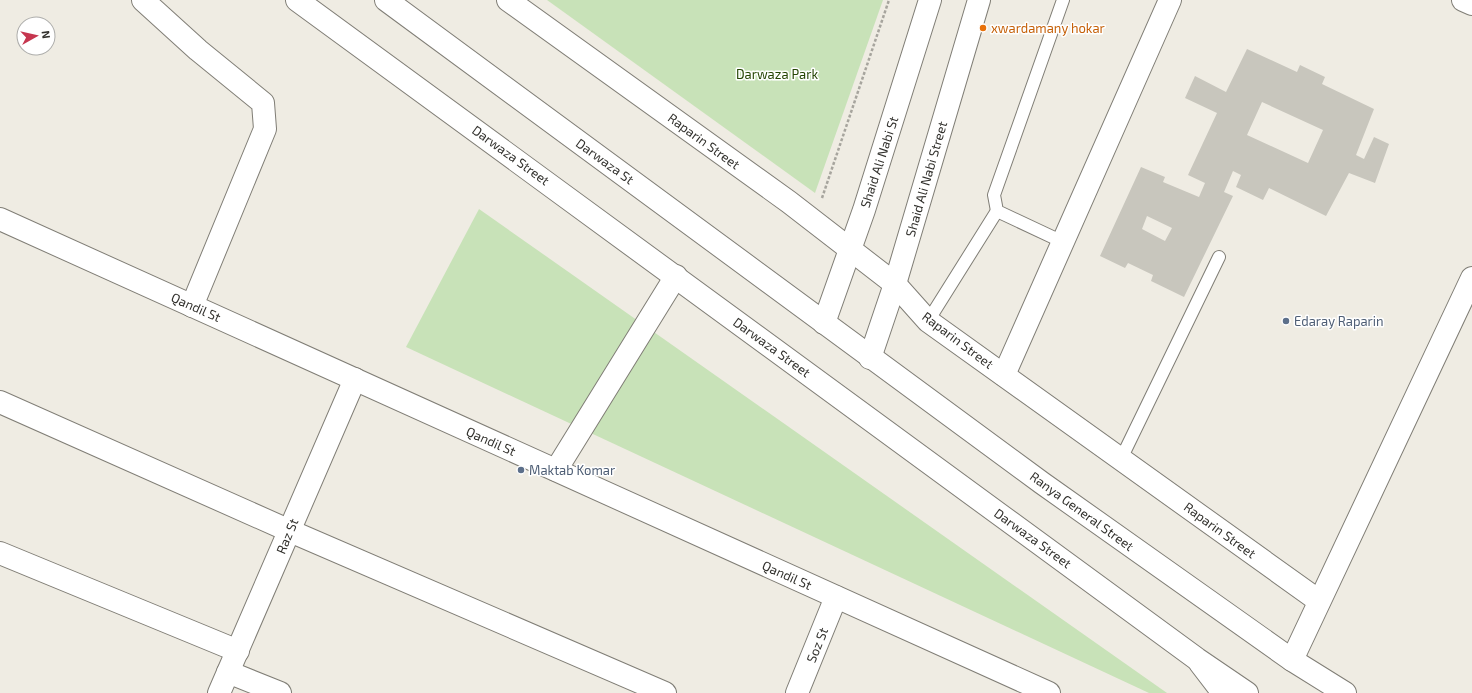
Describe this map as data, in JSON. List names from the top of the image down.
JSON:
{
  "streets": {
    "main road": [
      "Raparin Street",
      "Darwaza Street",
      "Darwaza St",
      "Shaid Ali Nabi St",
      "Shaid Ali Nabi Street",
      "Qandil St",
      "Ranya General Street",
      "Raz St",
      "Soz St"
    ]
  },
  "crossings": [
    ["Raparin Street", "Shaid Ali Nabi St"],
    ["Raparin Street", "Shaid Ali Nabi Street"],
    ["Darwaza St", "Shaid Ali Nabi St"],
    ["Darwaza St", "Ranya General Street"],
    ["Shaid Ali Nabi St", "Ranya General Street"],
    ["Shaid Ali Nabi Street", "Ranya General Street"],
    ["Qandil St", "Raz St"],
    ["Qandil St", "Soz St"]
  ],
  "parks": ["Darwaza Park"],
  "places": ["xwardamany hokar", "Edaray Raparin", "Maktab Komar"],
  "north": "right"
}
